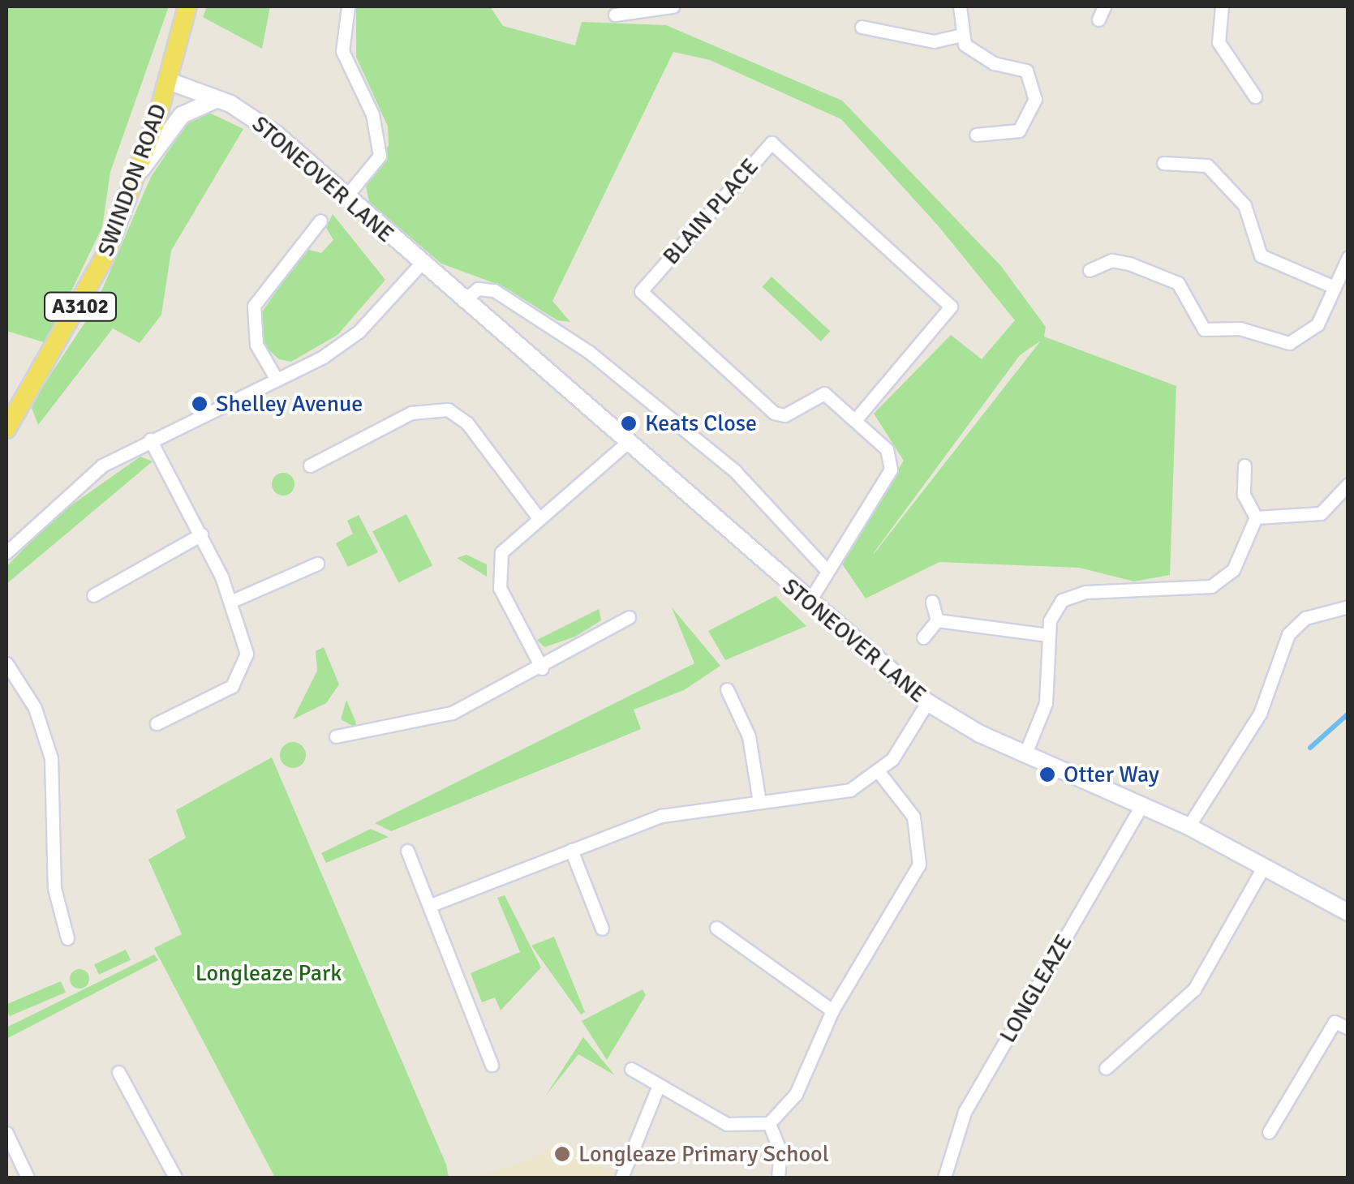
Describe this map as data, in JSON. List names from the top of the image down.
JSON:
{
  "streets": {
    "main road": ["SWINDON ROAD", "A3102"],
    "street": ["STONEOVER LANE", "BLAIN PLACE", "LONGLEAZE"]
  },
  "crossings": [
    ["STONEOVER LANE", "SWINDON ROAD"],
    ["STONEOVER LANE", "BLAIN PLACE"],
    ["STONEOVER LANE", "LONGLEAZE"]
  ],
  "parks": ["Longleaze Park"],
  "places": [
    "Shelley Avenue",
    "Keats Close",
    "Otter Way",
    "Longleaze Primary School"
  ]
}
